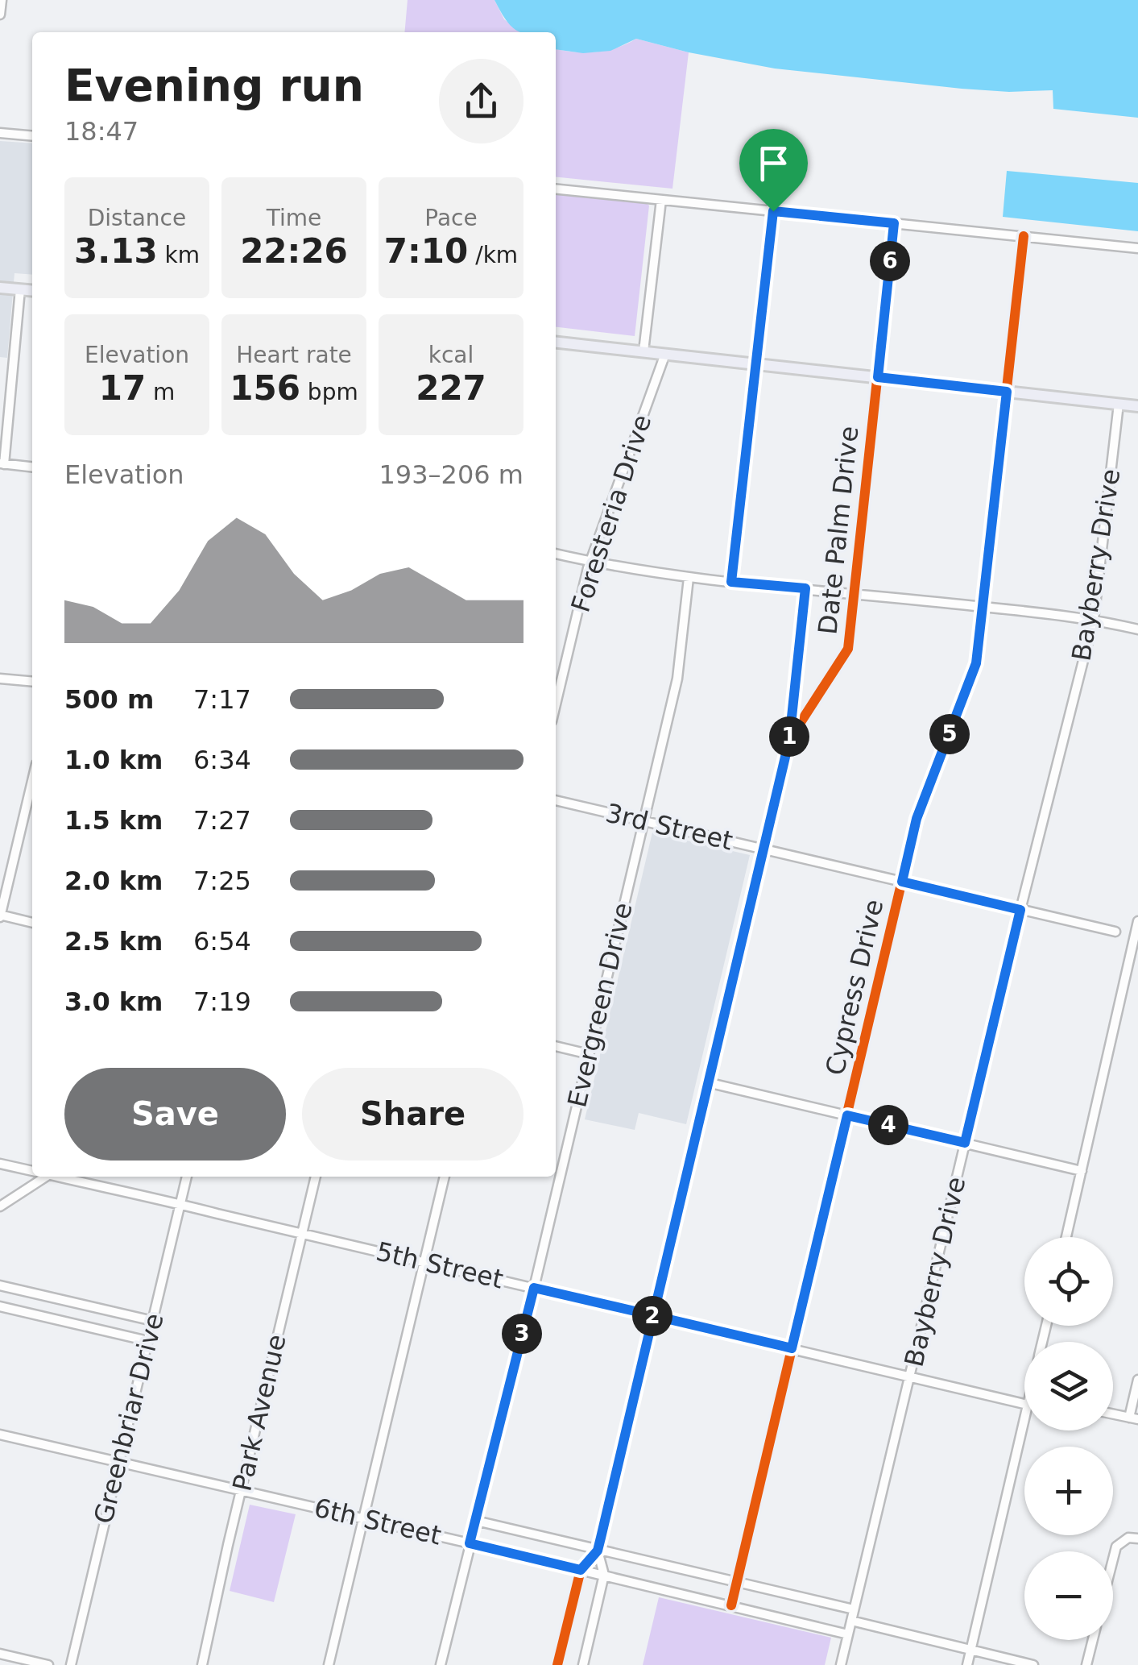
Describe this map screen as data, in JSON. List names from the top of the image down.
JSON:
{
  "streets": {
    "street": [
      "Foresteria Drive",
      "Date Palm Drive",
      "Bayberry Drive",
      "3rd Street",
      "Cypress Drive",
      "Evergreen Drive",
      "5th Street",
      "Park Avenue",
      "Greenbriar Drive",
      "6th Street"
    ]
  },
  "crossings": [
    ["Date Palm Drive", "3rd Street"],
    ["Date Palm Drive", "5th Street"],
    ["Date Palm Drive", "6th Street"],
    ["Bayberry Drive", "3rd Street"],
    ["Bayberry Drive", "5th Street"],
    ["Bayberry Drive", "6th Street"],
    ["3rd Street", "Cypress Drive"],
    ["3rd Street", "Evergreen Drive"],
    ["Cypress Drive", "5th Street"],
    ["Cypress Drive", "6th Street"],
    ["Evergreen Drive", "5th Street"],
    ["Evergreen Drive", "6th Street"],
    ["5th Street", "Park Avenue"],
    ["5th Street", "Greenbriar Drive"],
    ["Park Avenue", "6th Street"],
    ["Greenbriar Drive", "6th Street"]
  ],
  "page": {
    "heading": ["Evening run", "18:47"],
    "stats": [
      ["Distance", "3.13 km"],
      ["Time", "22:26"],
      ["Pace", "7:10 /km"],
      ["Elevation", "17 m"],
      ["Heart rate", "156 bpm"],
      ["kcal", "227"]
    ],
    "pins": [
      "6",
      "5",
      "1",
      "4",
      "2",
      "3"
    ],
    "chart": ["Elevation", "193–206 m"],
    "list": [
      {
        "name": "500 m",
        "note": "7:17"
      },
      {
        "name": "1.0 km",
        "note": "6:34"
      },
      {
        "name": "1.5 km",
        "note": "7:27"
      },
      {
        "name": "2.0 km",
        "note": "7:25"
      },
      {
        "name": "2.5 km",
        "note": "6:54"
      },
      {
        "name": "3.0 km",
        "note": "7:19"
      }
    ],
    "buttons": ["Save", "Share"],
    "map_buttons": ["+", "−"]
  }
}
